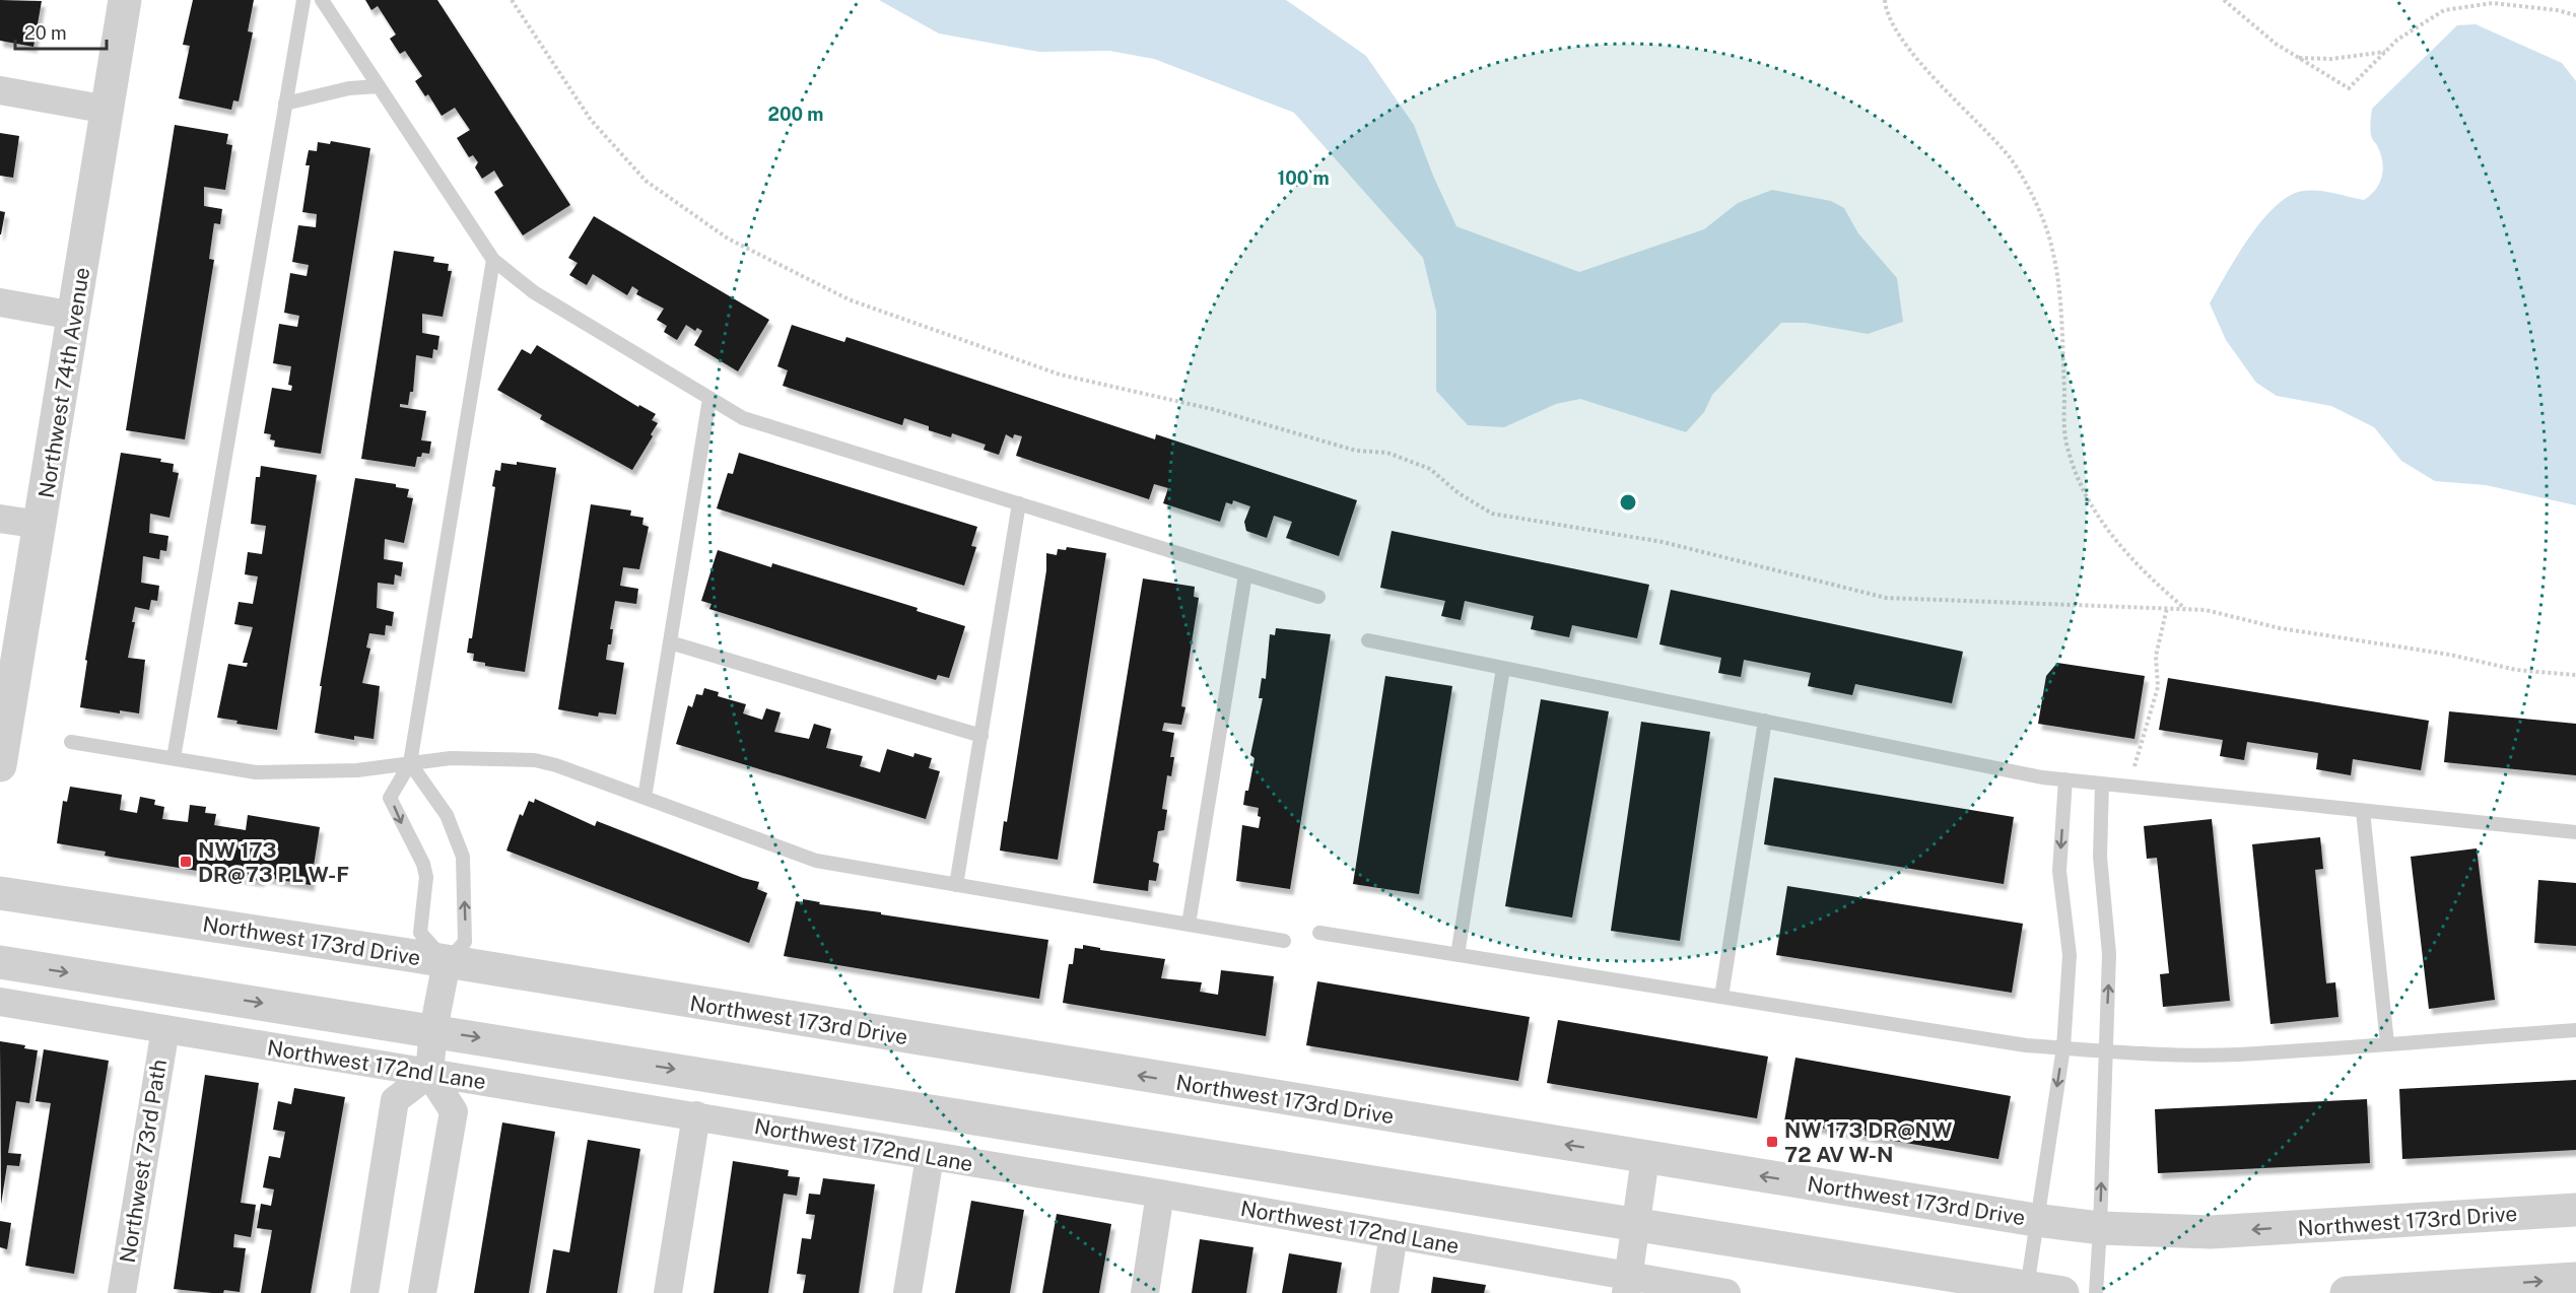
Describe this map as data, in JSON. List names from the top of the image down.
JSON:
{
  "streets": {
    "street": [
      "Northwest 74th Avenue",
      "Northwest 173rd Drive",
      "Northwest 172nd Lane",
      "Northwest 73rd Path"
    ]
  },
  "crossings": [
    ["Northwest 172nd Lane", "Northwest 73rd Path"]
  ],
  "places": {
    "transit": ["NW 173 DR@73 PL W-F", "NW 173 DR@NW 72 AV W-N"]
  },
  "scale_bar": "20 m",
  "rings": ["200 m", "100 m"]
}
